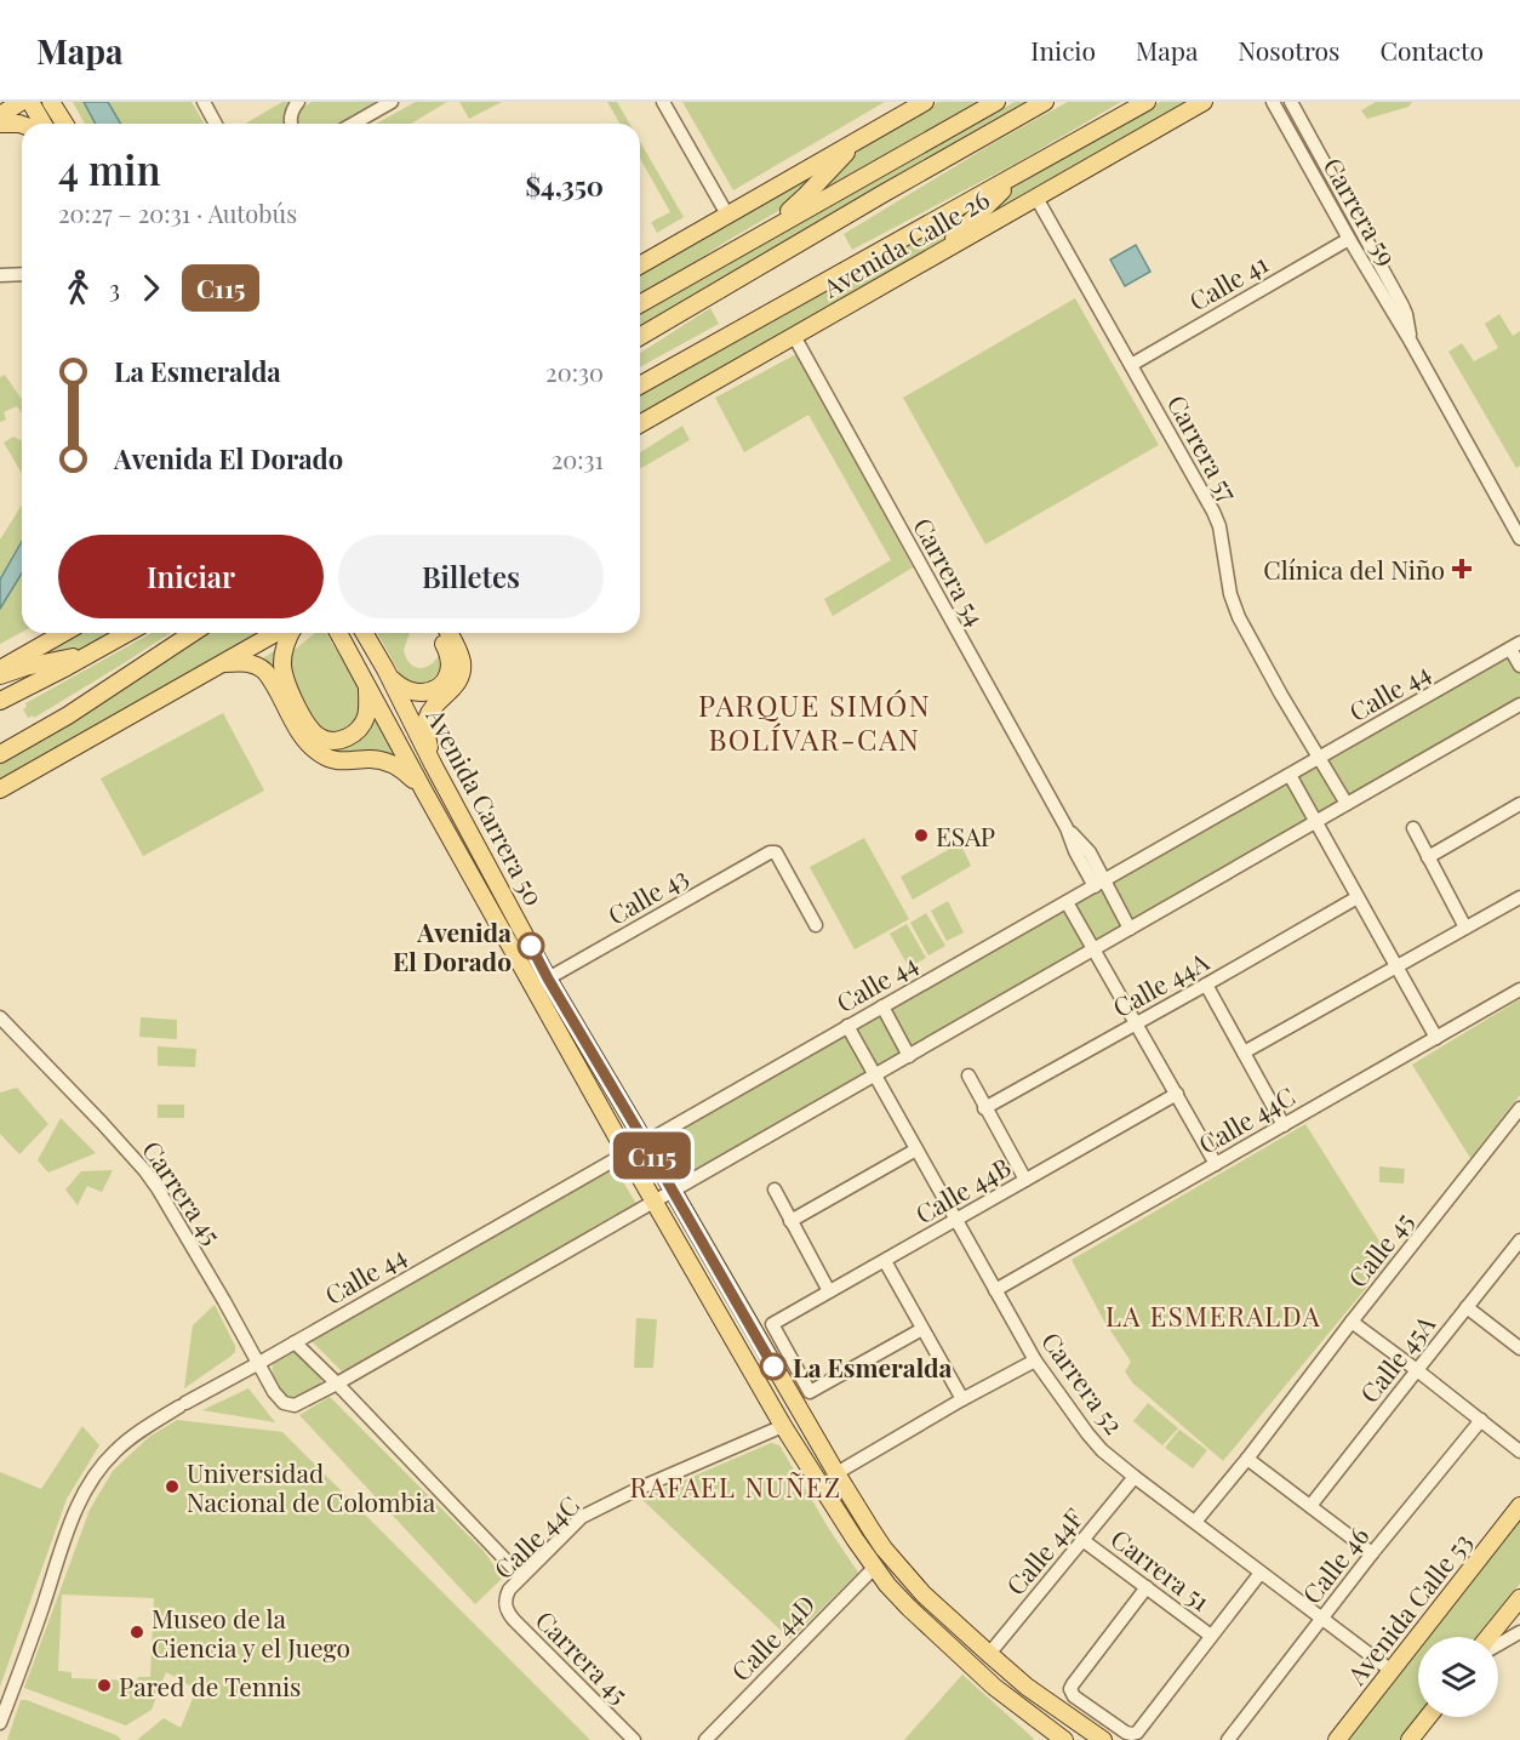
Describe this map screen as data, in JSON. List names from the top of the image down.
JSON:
{
  "streets": {
    "main road": ["Avenida Calle 26", "Avenida Carrera 50", "Avenida Calle 53"],
    "street": [
      "Carrera 59",
      "Calle 41",
      "Carrera 57",
      "Carrera 54",
      "Calle 44",
      "Calle 43",
      "Calle 44A",
      "Calle 44C",
      "Calle 44B",
      "Carrera 45",
      "Calle 45",
      "Calle 45A",
      "Carrera 52",
      "Calle 44F",
      "Calle 46",
      "Carrera 51",
      "Calle 44D"
    ]
  },
  "crossings": [
    ["Carrera 59", "Calle 41"],
    ["Avenida Calle 26", "Carrera 57"],
    ["Avenida Calle 26", "Carrera 54"],
    ["Calle 41", "Carrera 57"],
    ["Carrera 57", "Calle 44"],
    ["Carrera 54", "Calle 44"],
    ["Calle 44", "Avenida Carrera 50"],
    ["Calle 44", "Carrera 45"],
    ["Calle 44", "Carrera 52"],
    ["Avenida Carrera 50", "Calle 43"],
    ["Avenida Carrera 50", "Calle 44C"],
    ["Avenida Carrera 50", "Calle 44F"],
    ["Avenida Carrera 50", "Calle 44D"],
    ["Calle 44C", "Carrera 45"],
    ["Calle 44C", "Carrera 52"],
    ["Calle 44B", "Carrera 52"],
    ["Calle 45", "Carrera 52"],
    ["Carrera 52", "Calle 44F"],
    ["Carrera 52", "Calle 46"],
    ["Carrera 52", "Avenida Calle 53"],
    ["Calle 44F", "Carrera 51"]
  ],
  "districts": ["PARQUE SIMÓN BOLÍVAR-CAN", "LA ESMERALDA", "RAFAEL NUÑEZ"],
  "places": {
    "health": ["Clínica del Niño"],
    "other": [
      "ESAP",
      "Avenida El Dorado",
      "La Esmeralda",
      "Universidad Nacional de Colombia",
      "Museo de la Ciencia y el Juego",
      "Pared de Tennis"
    ]
  },
  "lines": ["bus line C115"],
  "page": {
    "header": "Mapa",
    "nav": [
      "Inicio",
      "Mapa",
      "Nosotros",
      "Contacto"
    ],
    "on_map": "C115",
    "heading": ["4 min", "20:27 – 20:31 · Autobús", "$4,350"],
    "legs": ["3", "C115"],
    "list": [
      {
        "name": "La Esmeralda",
        "value": "20:30"
      },
      {
        "name": "Avenida El Dorado",
        "value": "20:31"
      }
    ],
    "buttons": ["Iniciar", "Billetes"]
  }
}
